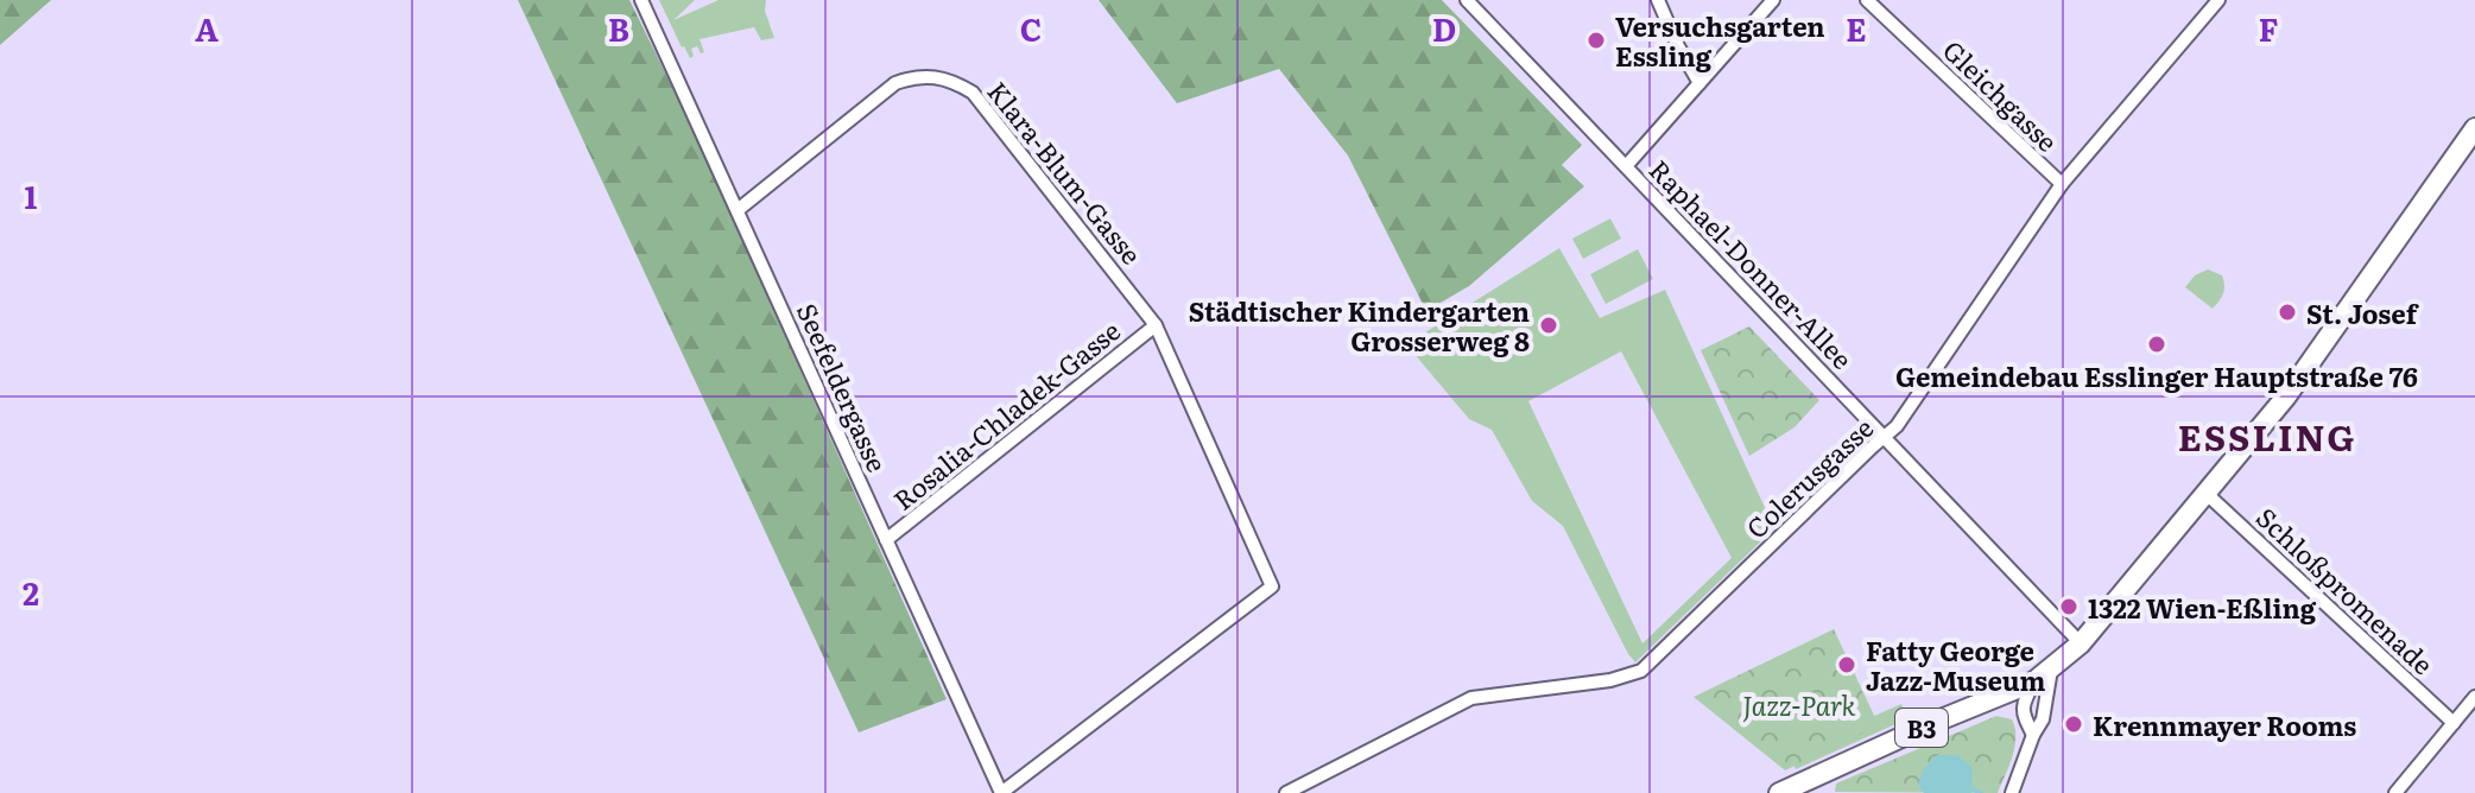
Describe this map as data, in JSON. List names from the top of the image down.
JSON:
{
  "streets": {
    "main road": ["B3"],
    "street": [
      "Gleichgasse",
      "Klara-Blum-Gasse",
      "Raphael-Donner-Allee",
      "Seefeldergasse",
      "Rosalia-Chladek-Gasse",
      "Colerusgasse",
      "Schloßpromenade"
    ]
  },
  "crossings": [
    ["Gleichgasse", "Colerusgasse"],
    ["Klara-Blum-Gasse", "Seefeldergasse"],
    ["Klara-Blum-Gasse", "Rosalia-Chladek-Gasse"],
    ["Raphael-Donner-Allee", "Colerusgasse"],
    ["Raphael-Donner-Allee", "B3"],
    ["Seefeldergasse", "Rosalia-Chladek-Gasse"],
    ["Schloßpromenade", "B3"]
  ],
  "districts": ["ESSLING"],
  "parks": ["Jazz-Park"],
  "places": [
    "Versuchsgarten Essling",
    "St. Josef",
    "Städtischer Kindergarten Grosserweg 8",
    "Gemeindebau Esslinger Hauptstraße 76",
    "1322 Wien-Eßling",
    "Fatty George Jazz-Museum",
    "Krennmayer Rooms"
  ],
  "grid": {
    "columns": [
      "A",
      "B",
      "C",
      "D",
      "E",
      "F"
    ],
    "rows": ["1", "2"]
  }
}
